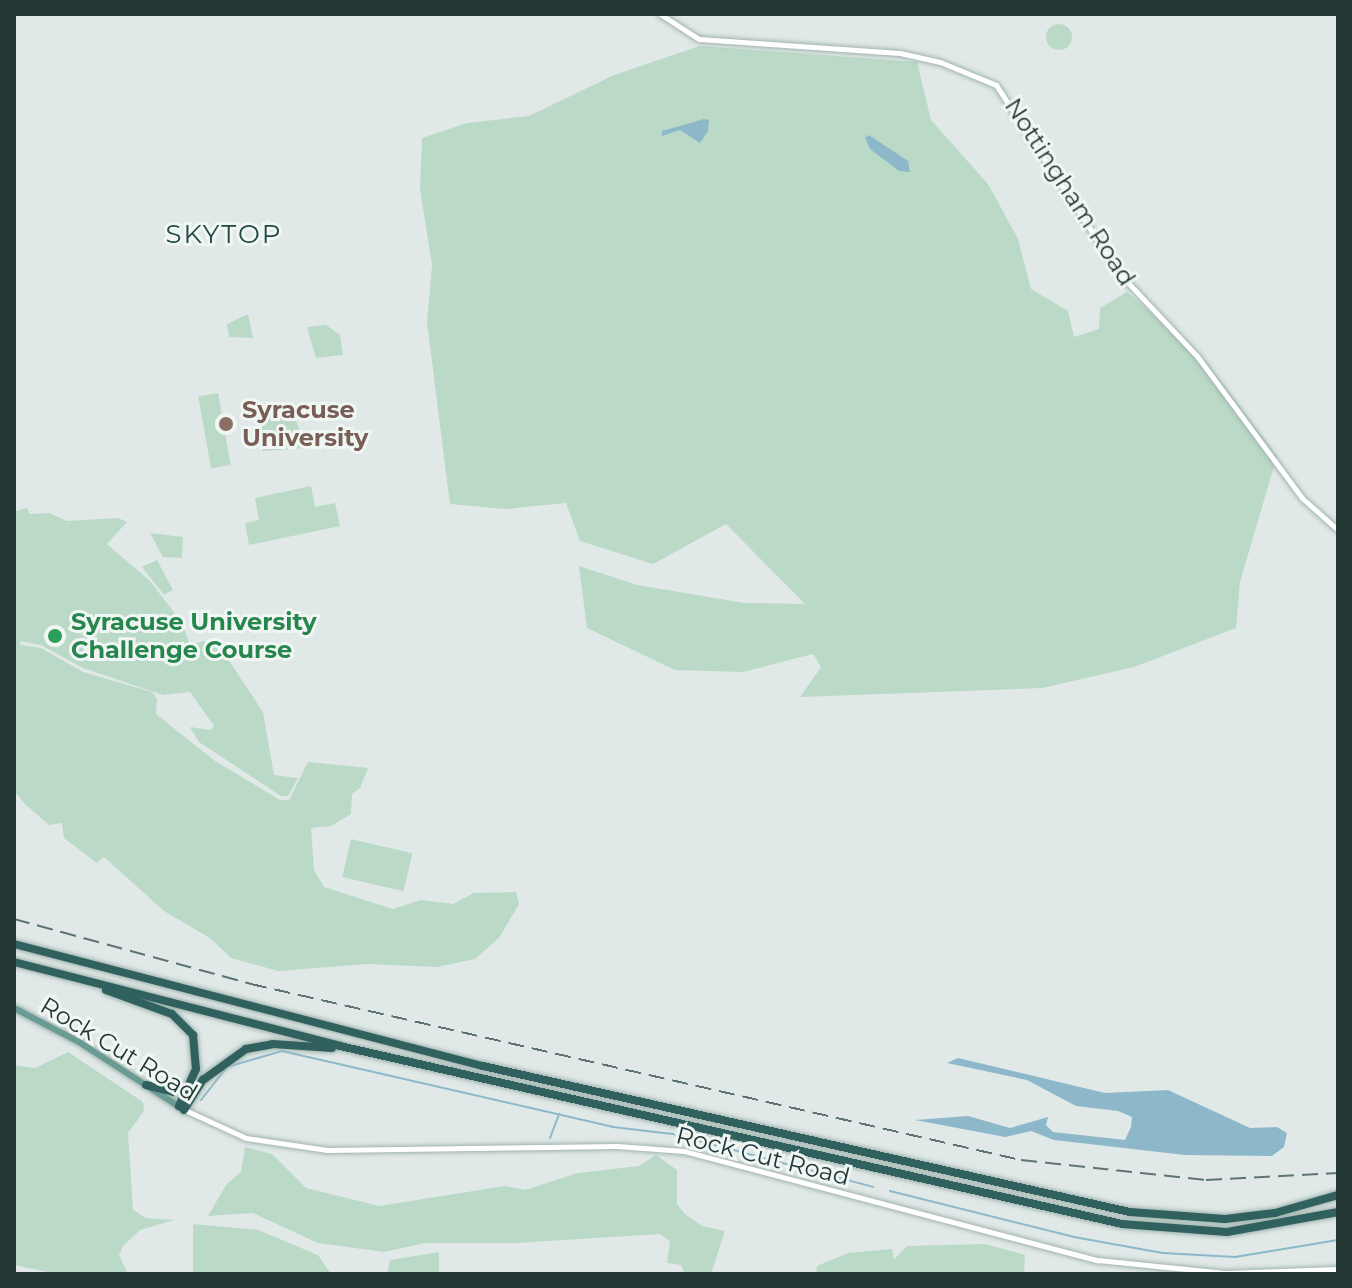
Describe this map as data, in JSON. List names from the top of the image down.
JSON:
{
  "streets": {
    "main road": ["Rock Cut Road"],
    "street": ["Nottingham Road"]
  },
  "districts": ["SKYTOP"],
  "places": ["Syracuse University", "Syracuse University Challenge Course"]
}
